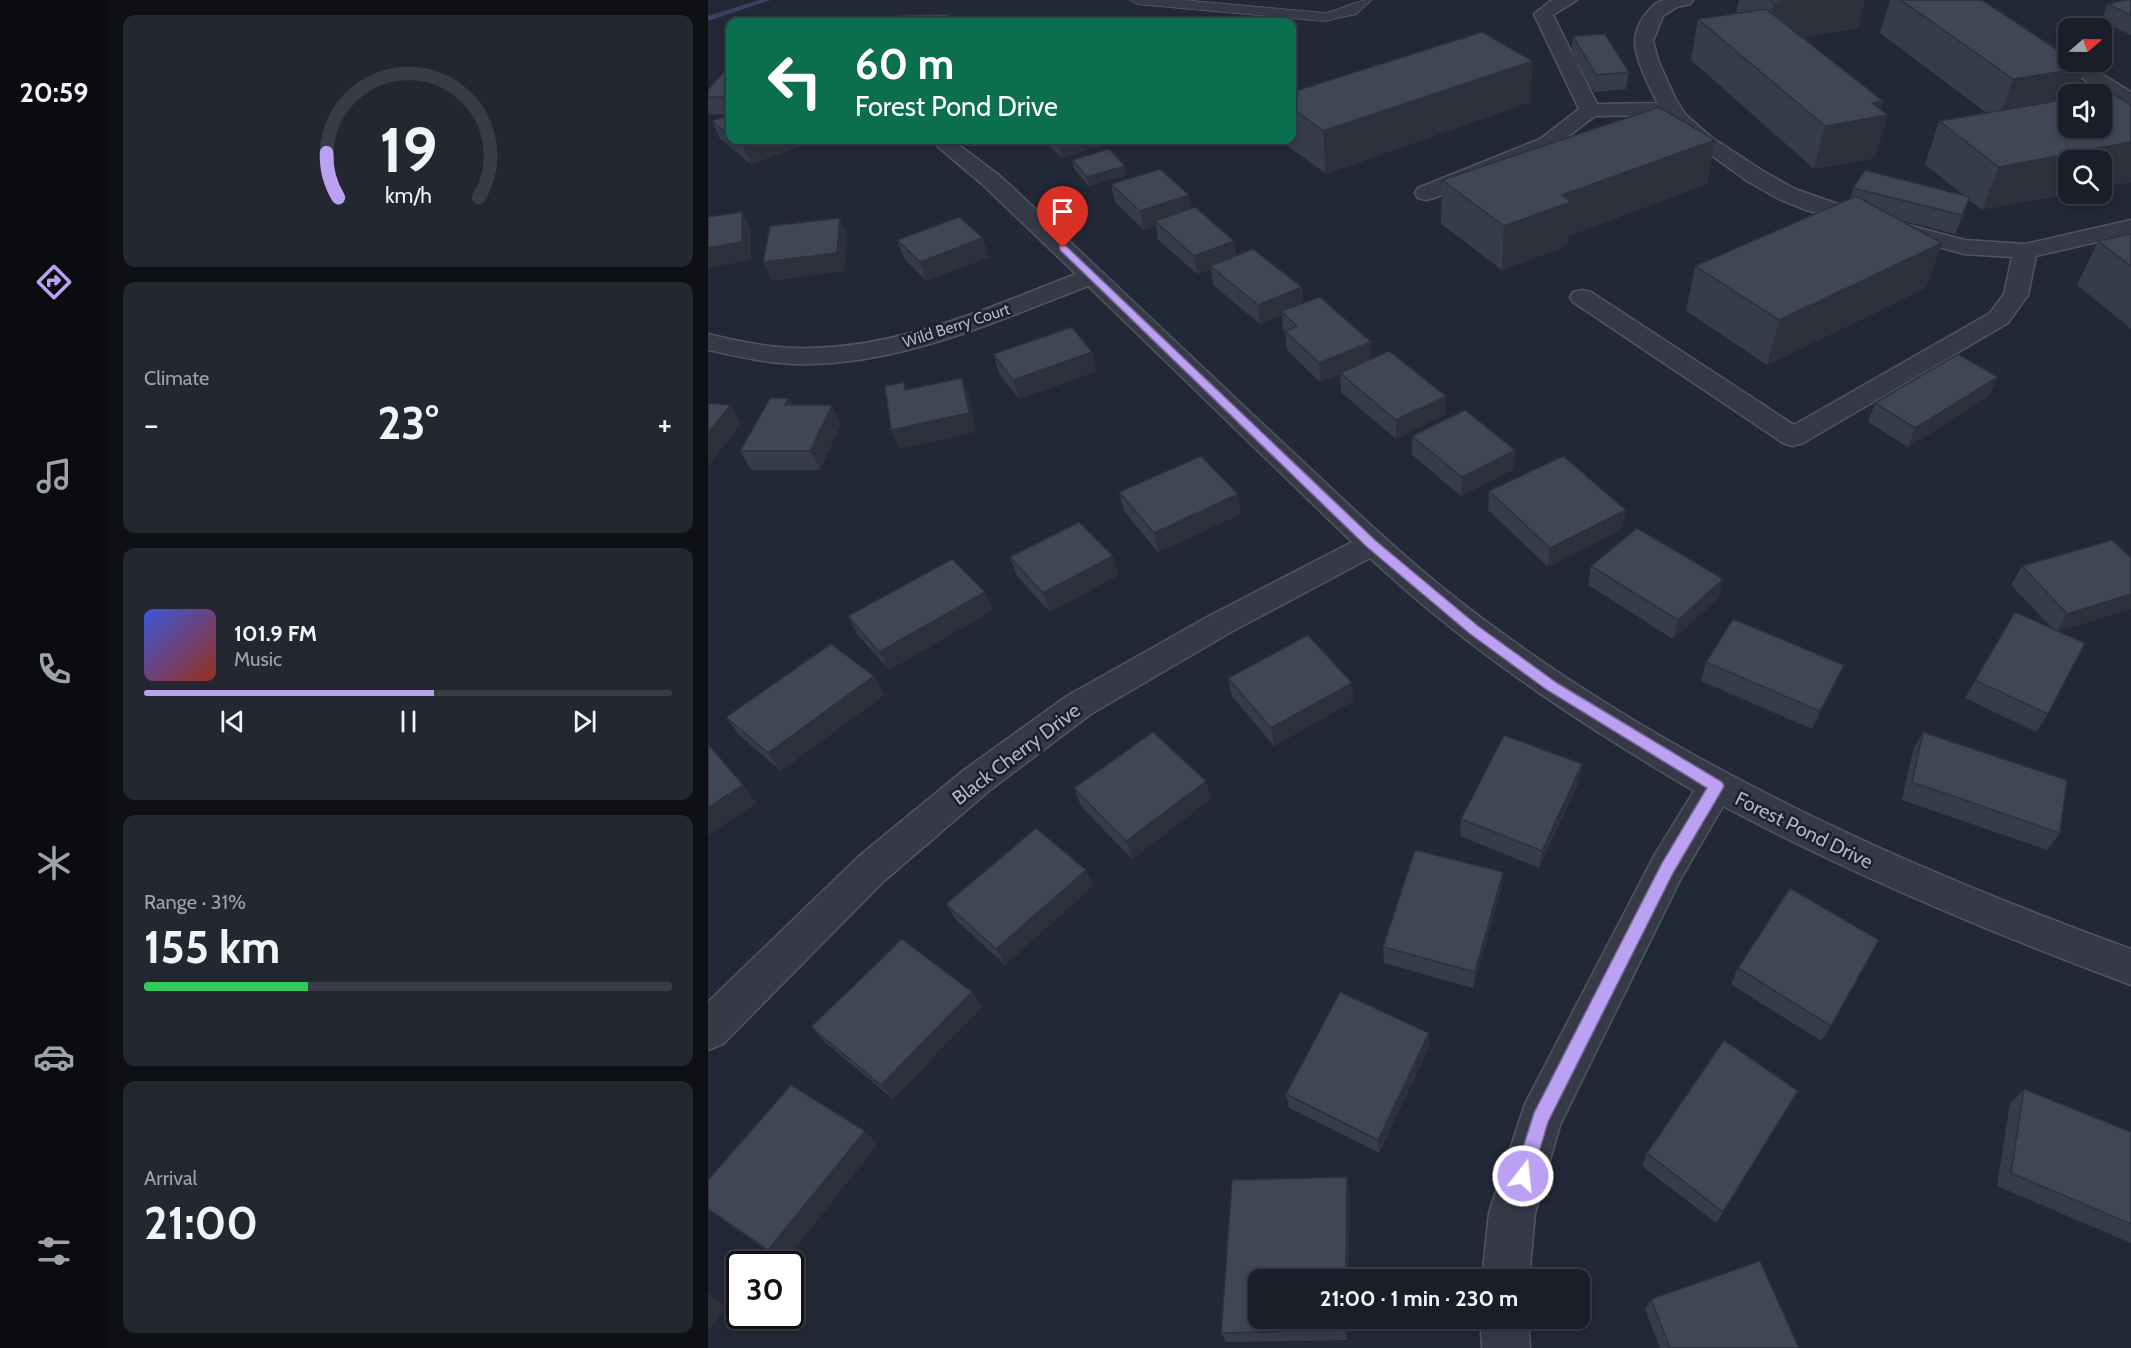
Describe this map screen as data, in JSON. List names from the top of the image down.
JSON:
{
  "streets": {
    "street": ["Wild Berry Court", "Black Cherry Drive", "Forest Pond Drive"]
  },
  "crossings": [
    ["Wild Berry Court", "Forest Pond Drive"],
    ["Black Cherry Drive", "Forest Pond Drive"]
  ],
  "north": "right",
  "page": {
    "tabs": "20:59",
    "turn": ["60 m", "Forest Pond Drive"],
    "tile": [
      "Climate",
      ["Range · 31%", "155 km"],
      ["Arrival", "21:00"]
    ],
    "heat": ["−", "23°", "+"],
    "song": ["101.9 FM", "Music"],
    "limit": "30",
    "trip": "21:00 · 1 min · 230 m",
    "gauge": ["19", "km/h"]
  }
}
